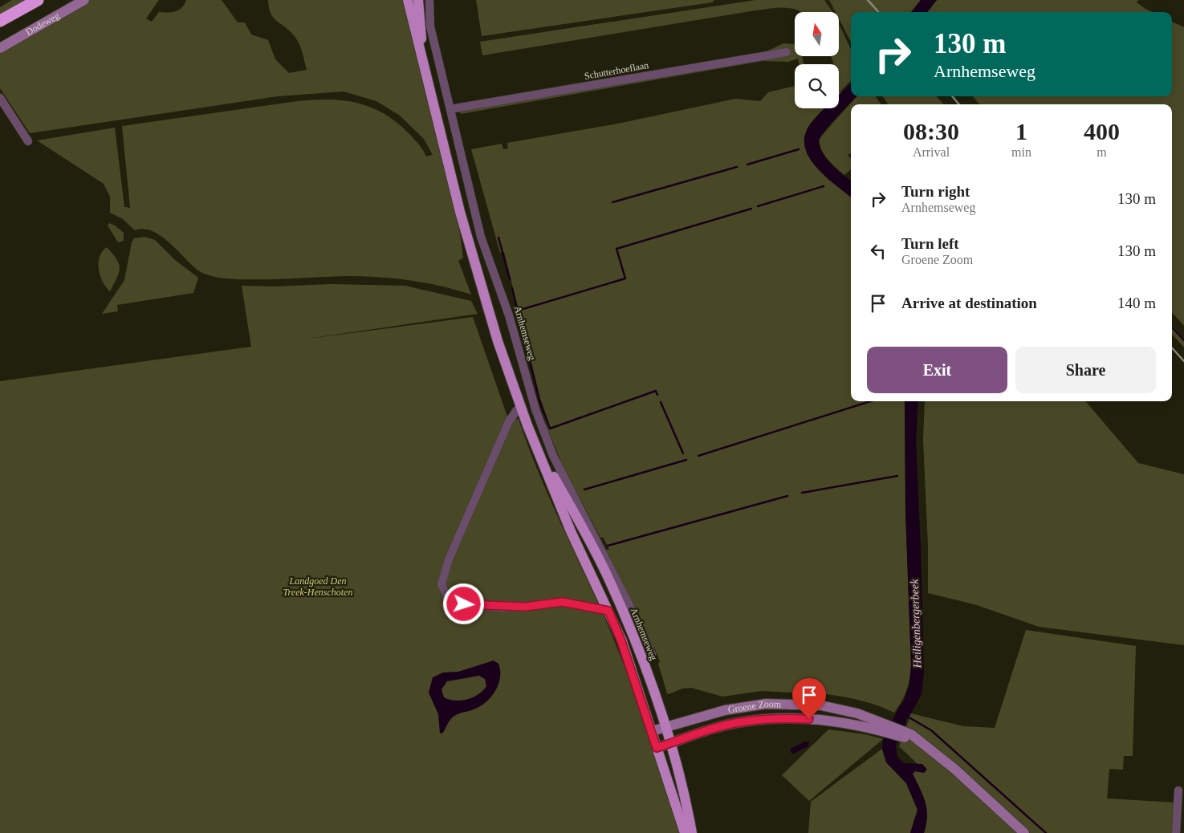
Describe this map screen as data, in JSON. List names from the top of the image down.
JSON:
{
  "streets": {
    "main road": ["Dodeweg", "Arnhemseweg", "Groene Zoom"],
    "street": ["Schutterhoeflaan"]
  },
  "crossings": [
    ["Schutterhoeflaan", "Arnhemseweg"],
    ["Arnhemseweg", "Groene Zoom"]
  ],
  "water": ["Heiligenbergerbeek"],
  "parks": ["Landgoed Den Treek-Henschoten"],
  "north": "top",
  "page": {
    "turn": ["130 m", "Arnhemseweg"],
    "eta": [
      "08:30",
      "Arrival",
      "1",
      "min",
      "400",
      "m"
    ],
    "list": [
      {
        "name": "Turn right",
        "note": "Arnhemseweg",
        "value": "130 m"
      },
      {
        "name": "Turn left",
        "note": "Groene Zoom",
        "value": "130 m"
      },
      {
        "name": "Arrive at destination",
        "value": "140 m"
      }
    ],
    "buttons": ["Exit", "Share"]
  }
}
